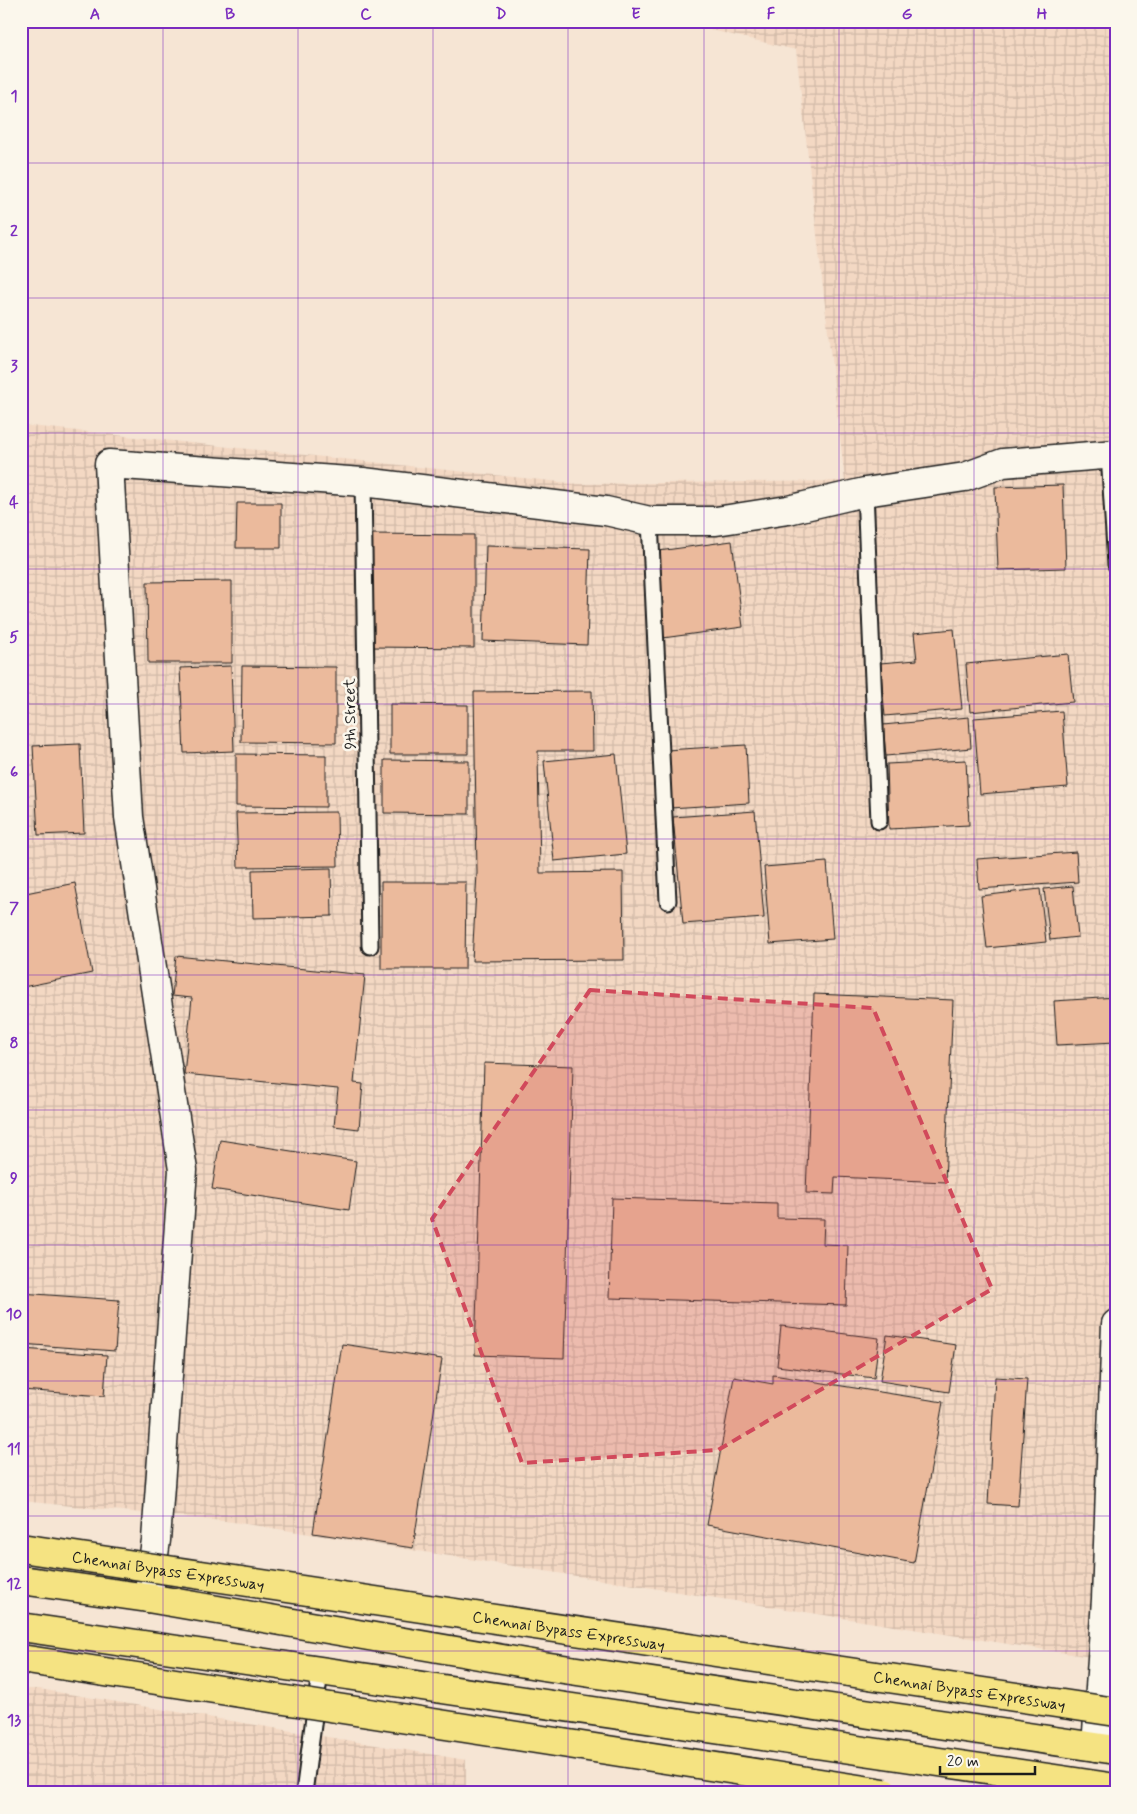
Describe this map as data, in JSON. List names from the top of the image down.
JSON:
{
  "streets": {
    "main road": ["Chennai Bypass Expressway"],
    "lane": ["9th Street"]
  },
  "scale_bar": "20 m",
  "grid": {
    "columns": [
      "A",
      "B",
      "C",
      "D",
      "E",
      "F",
      "G",
      "H"
    ],
    "rows": [
      "1",
      "2",
      "3",
      "4",
      "5",
      "6",
      "7",
      "8",
      "9",
      "10",
      "11",
      "12",
      "13"
    ]
  }
}
